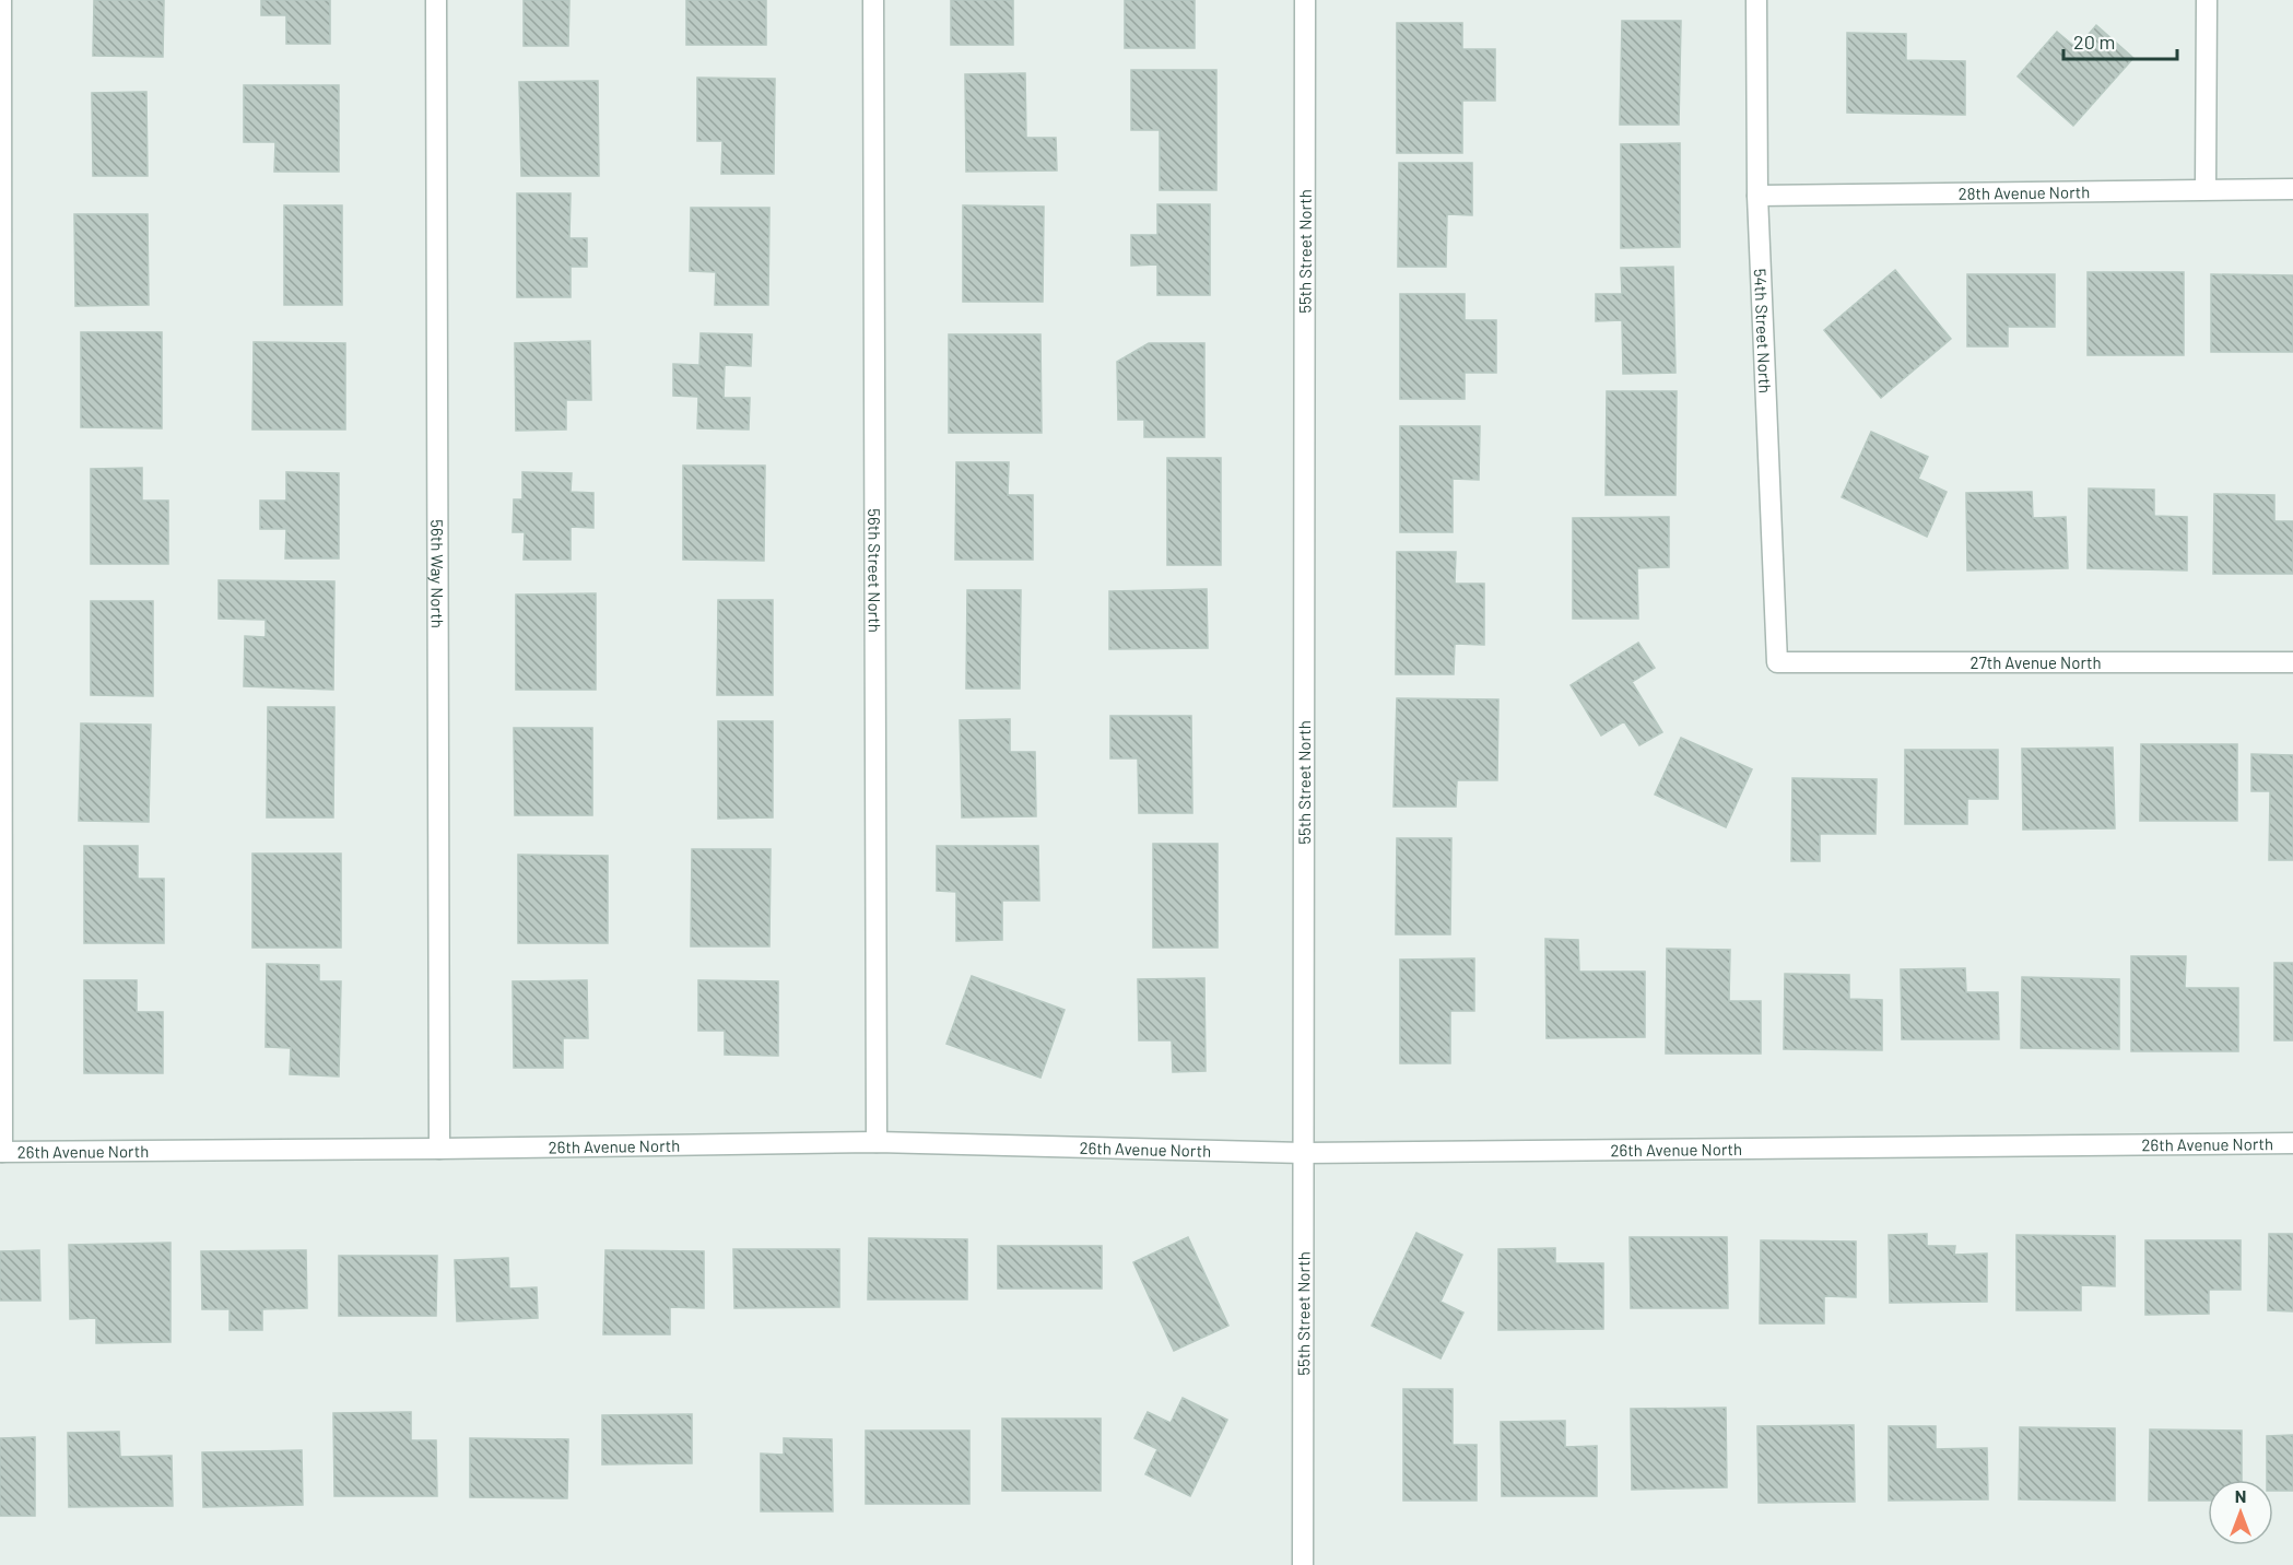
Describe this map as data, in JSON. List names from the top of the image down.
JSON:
{
  "streets": {
    "street": [
      "28th Avenue North",
      "55th Street North",
      "54th Street North",
      "56th Street North",
      "56th Way North",
      "27th Avenue North",
      "26th Avenue North"
    ]
  },
  "crossings": [
    ["28th Avenue North", "54th Street North"],
    ["55th Street North", "26th Avenue North"],
    ["54th Street North", "27th Avenue North"],
    ["56th Street North", "26th Avenue North"],
    ["56th Way North", "26th Avenue North"]
  ],
  "scale_bar": "20 m",
  "north": "top"
}
